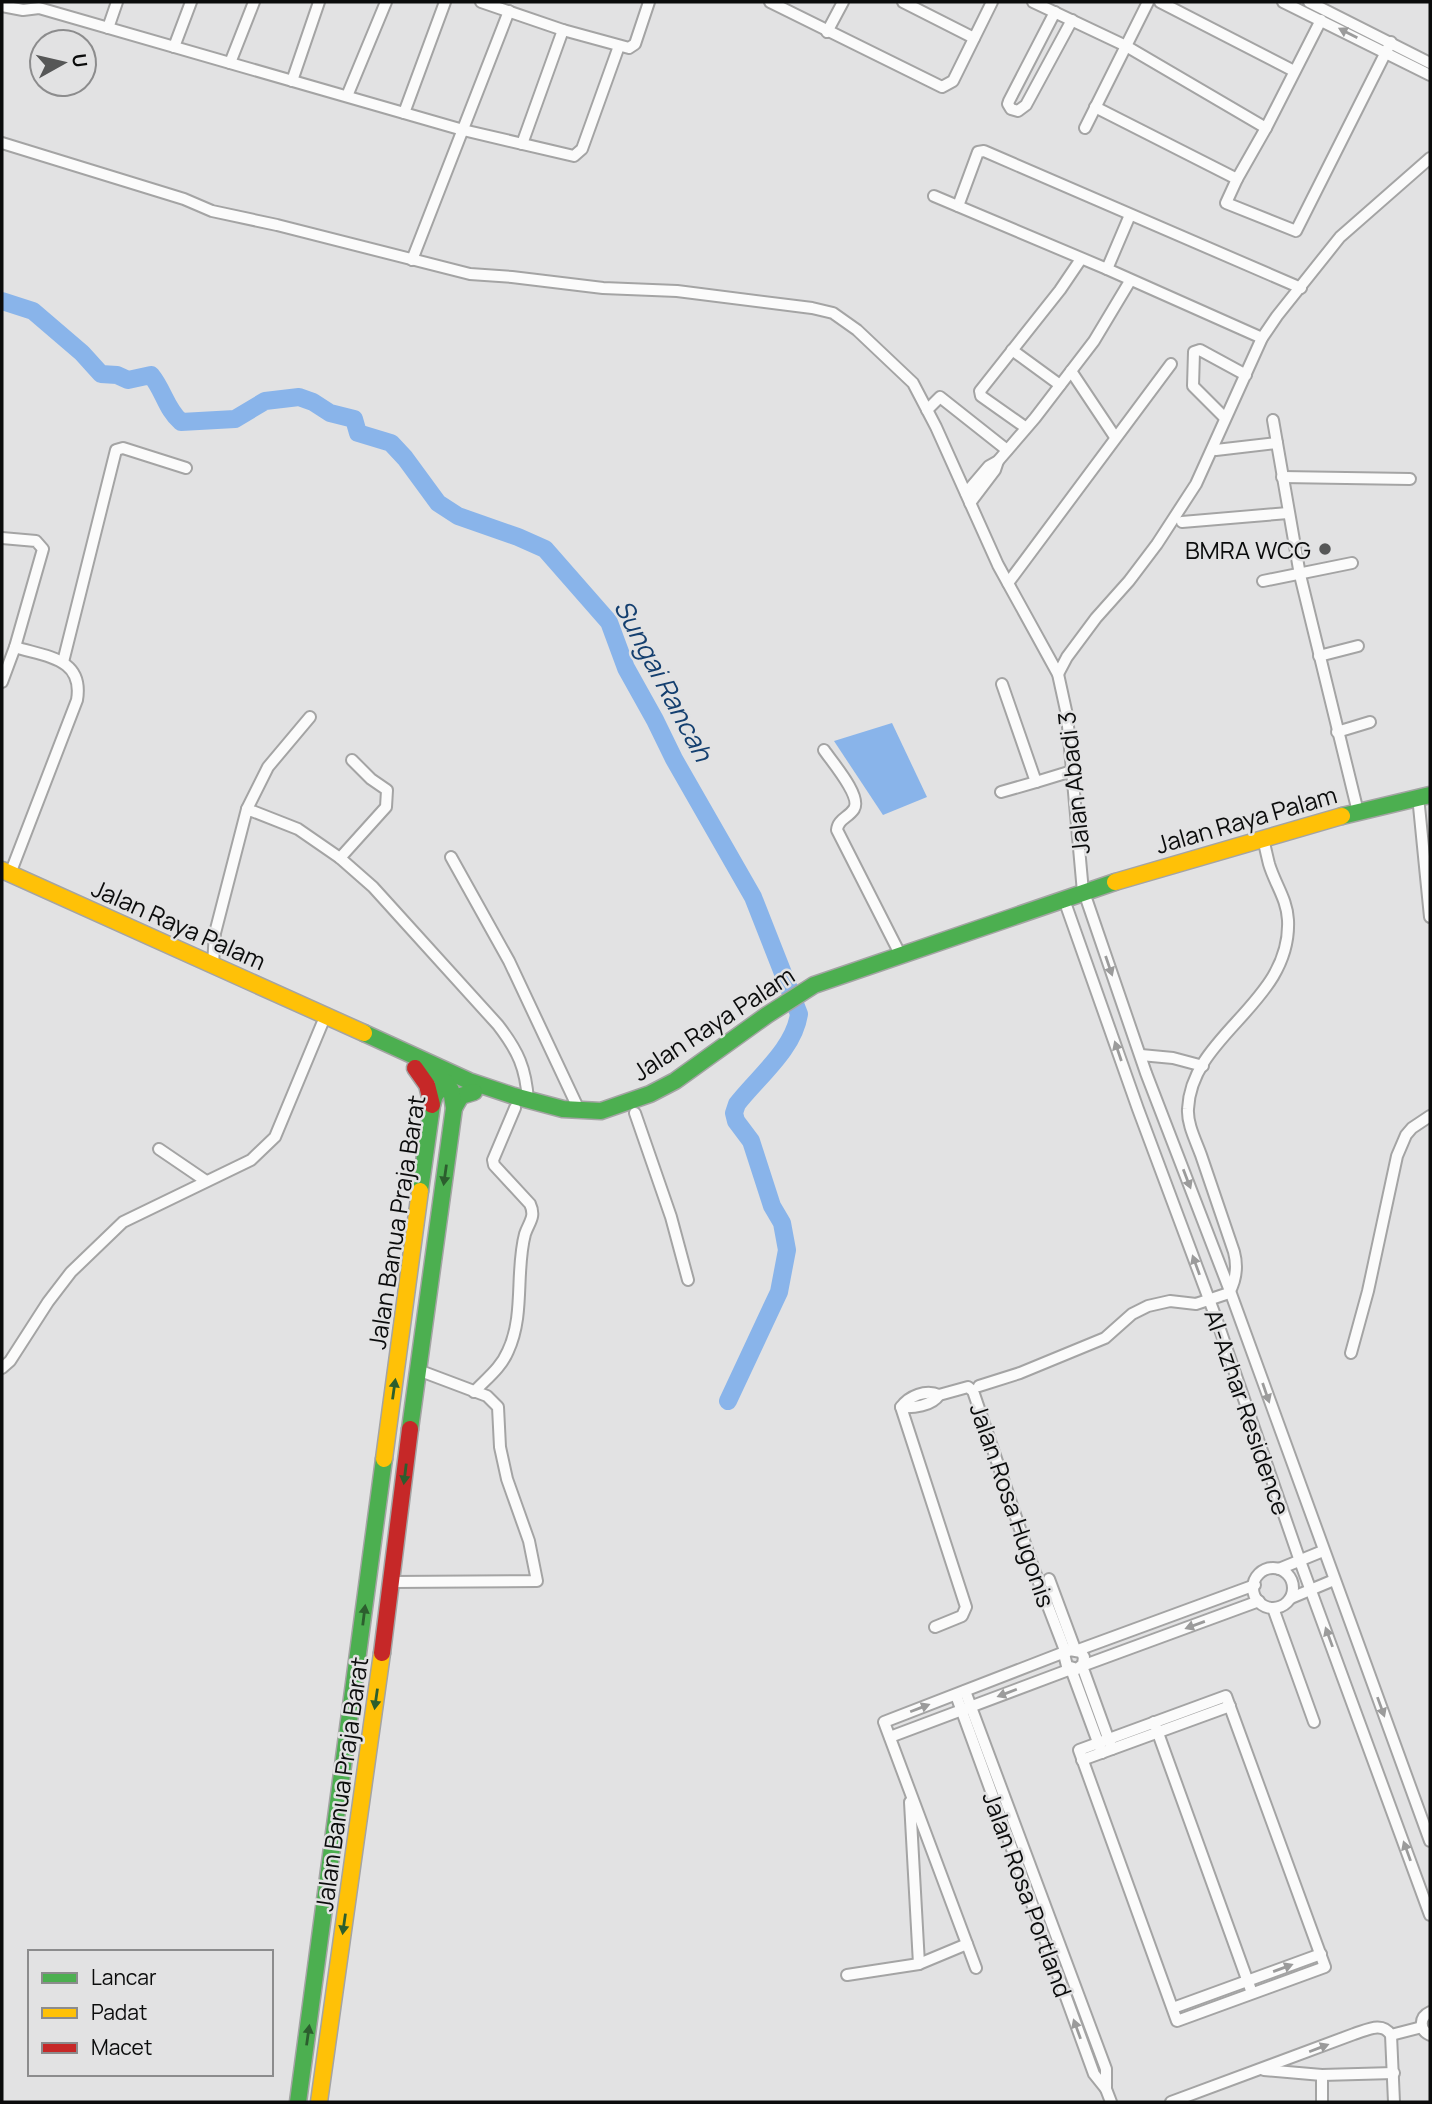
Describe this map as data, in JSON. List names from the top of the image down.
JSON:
{
  "streets": {
    "main road": ["Jalan Raya Palam", "Jalan Banua Praja Barat"],
    "street": [
      "Jalan Abadi 3",
      "Al-Azhar Residence",
      "Jalan Rosa Hugonis",
      "Jalan Rosa Portland"
    ]
  },
  "crossings": [
    ["Jalan Abadi 3", "Jalan Raya Palam"],
    ["Jalan Abadi 3", "Al-Azhar Residence"],
    ["Jalan Raya Palam", "Jalan Banua Praja Barat"],
    ["Jalan Raya Palam", "Al-Azhar Residence"]
  ],
  "water": ["Sungai Rancah"],
  "places": ["BMRA WCG"],
  "legend": ["Lancar", "Padat", "Macet"],
  "north": "right"
}
